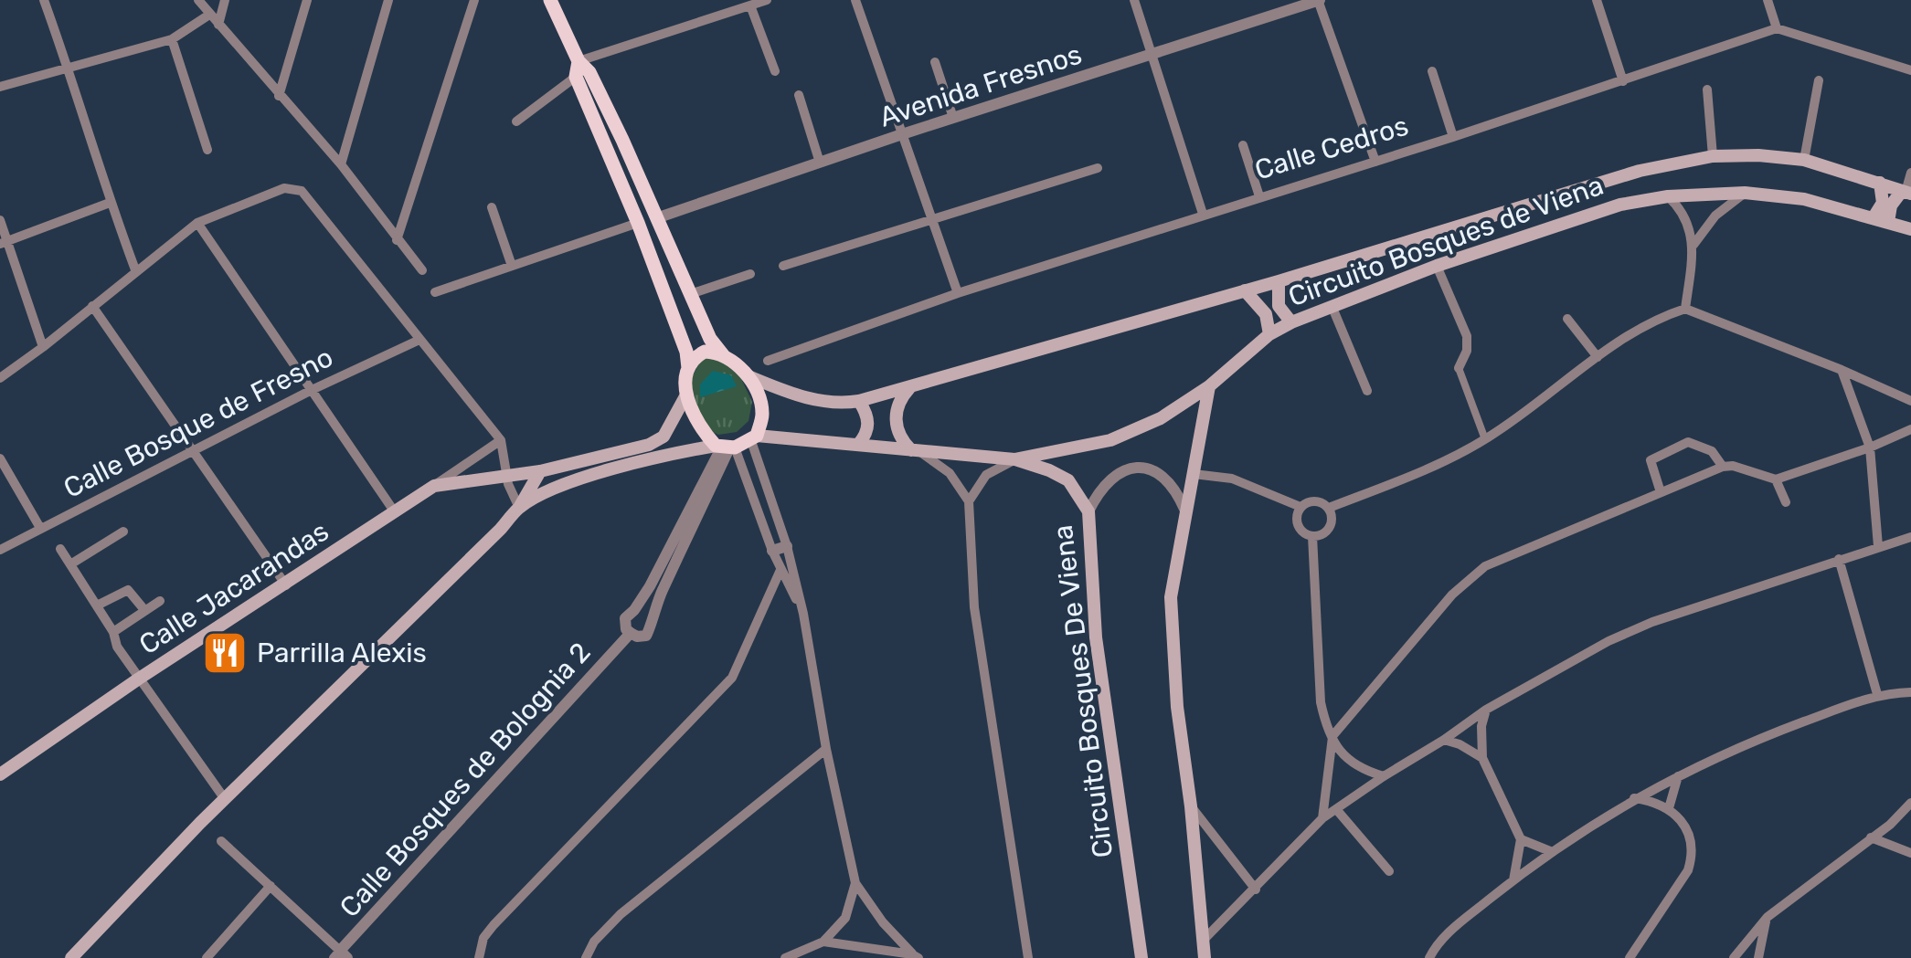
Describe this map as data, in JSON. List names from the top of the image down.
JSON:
{
  "streets": {
    "main road": ["Circuito Bosques de Viena", "Calle Jacarandas", "Circuito Bosques De Viena"],
    "street": [
      "Avenida Fresnos",
      "Calle Cedros",
      "Calle Bosque de Fresno",
      "Calle Bosques de Bolognia 2"
    ]
  },
  "crossings": [
    ["Circuito Bosques de Viena", "Circuito Bosques De Viena"],
    ["Circuito Bosques de Viena", "Calle Bosques de Bolognia 2"]
  ],
  "places": {
    "restaurant": ["Parrilla Alexis"]
  }
}
